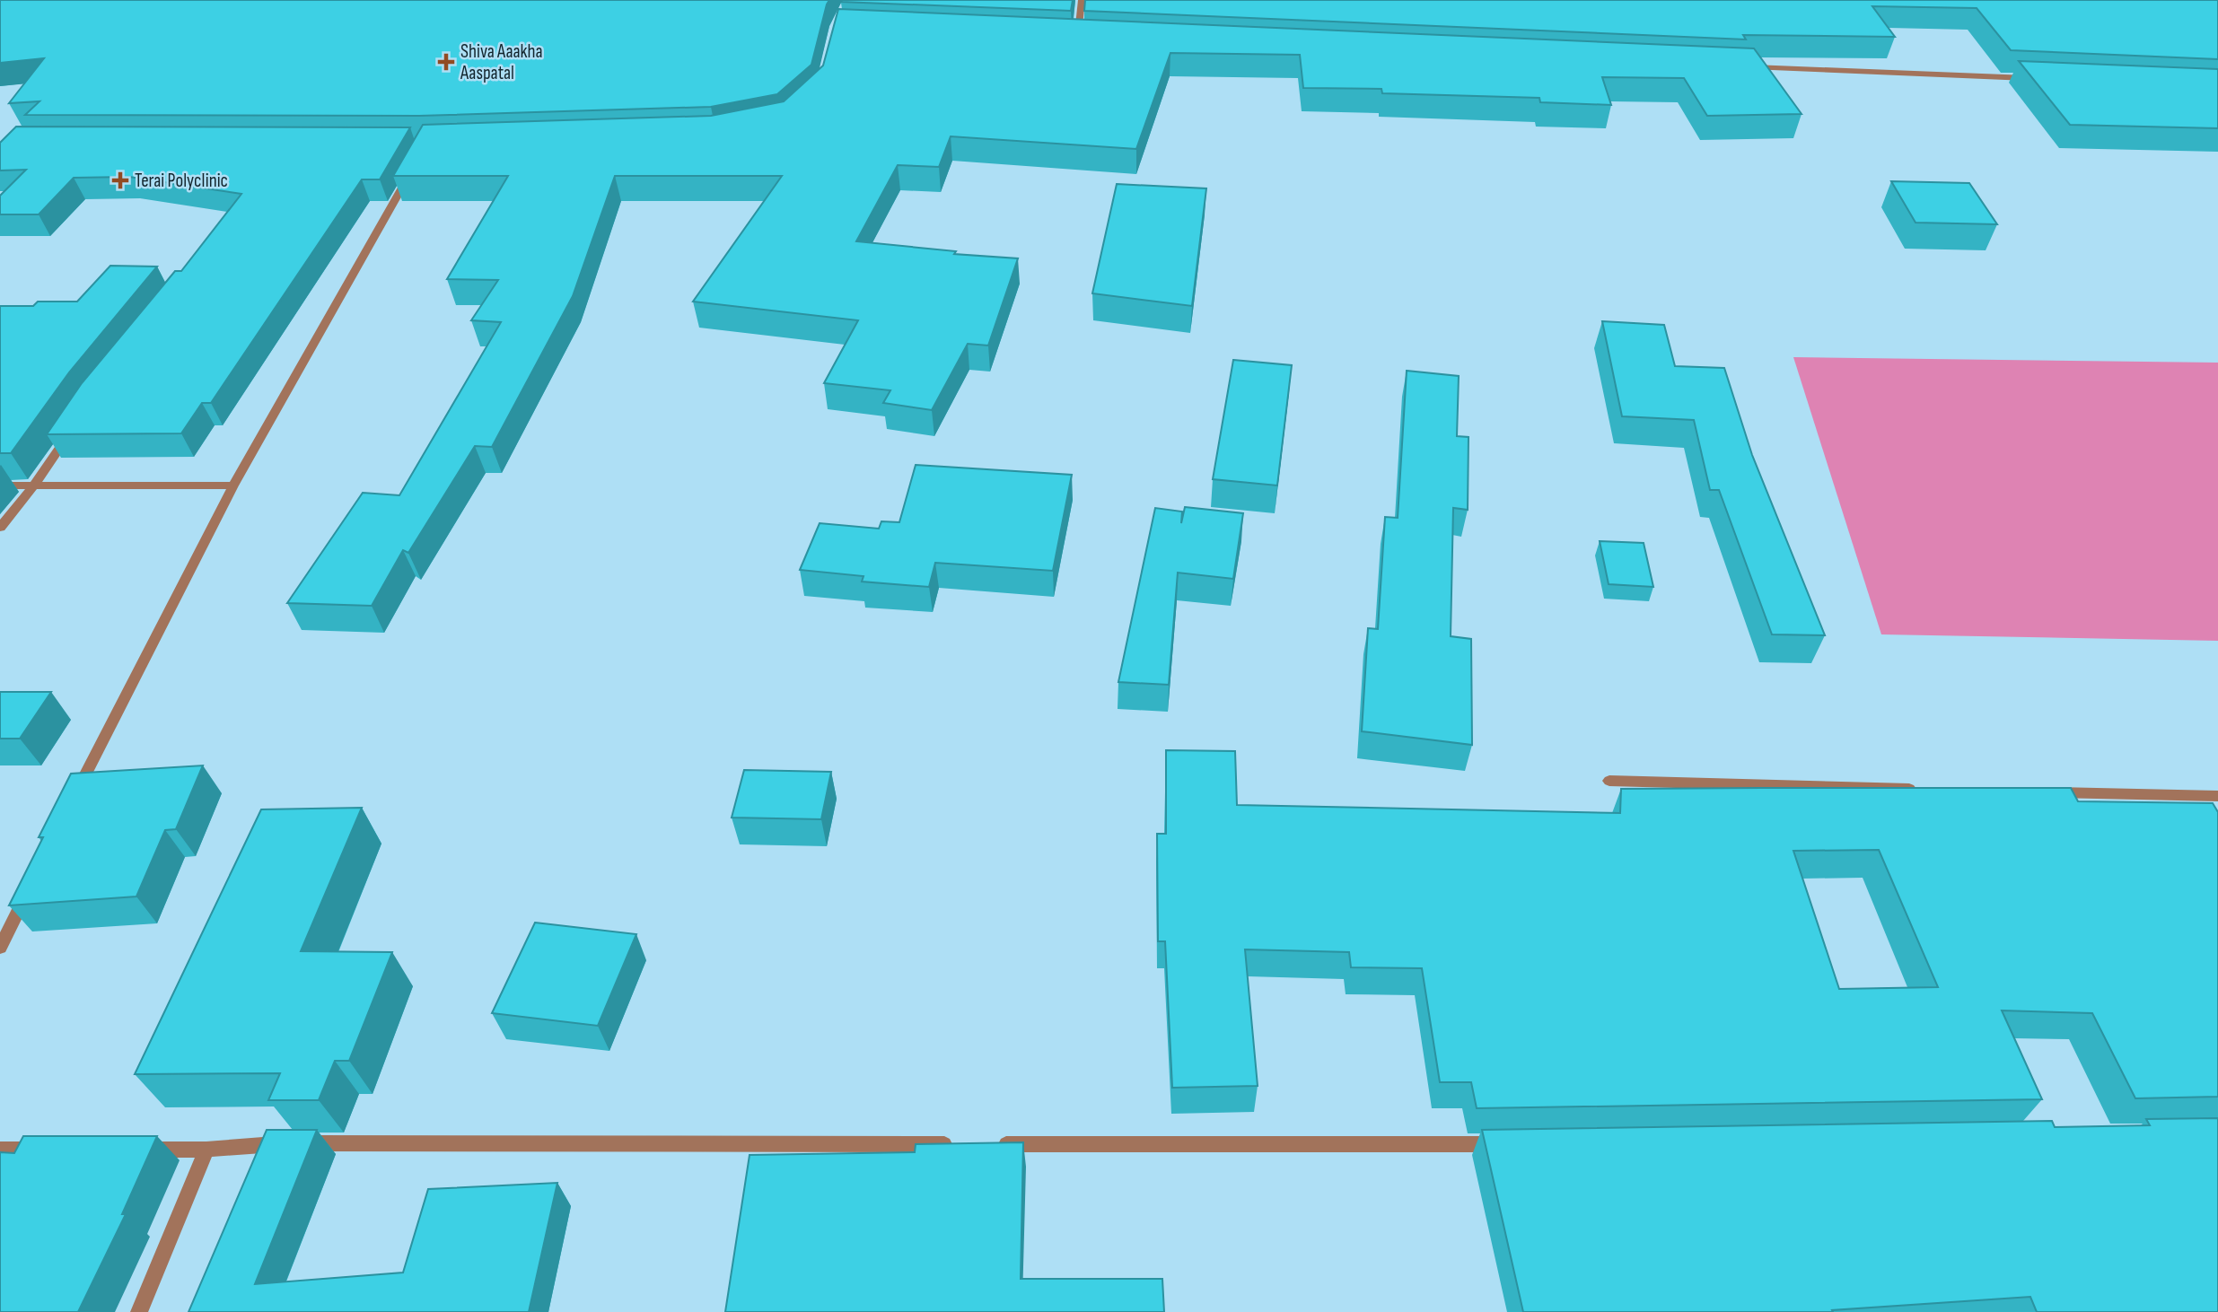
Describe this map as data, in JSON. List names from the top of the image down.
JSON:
{
  "places": {
    "health": ["Shiva Aaakha Aaspatal", "Terai Polyclinic"]
  }
}
